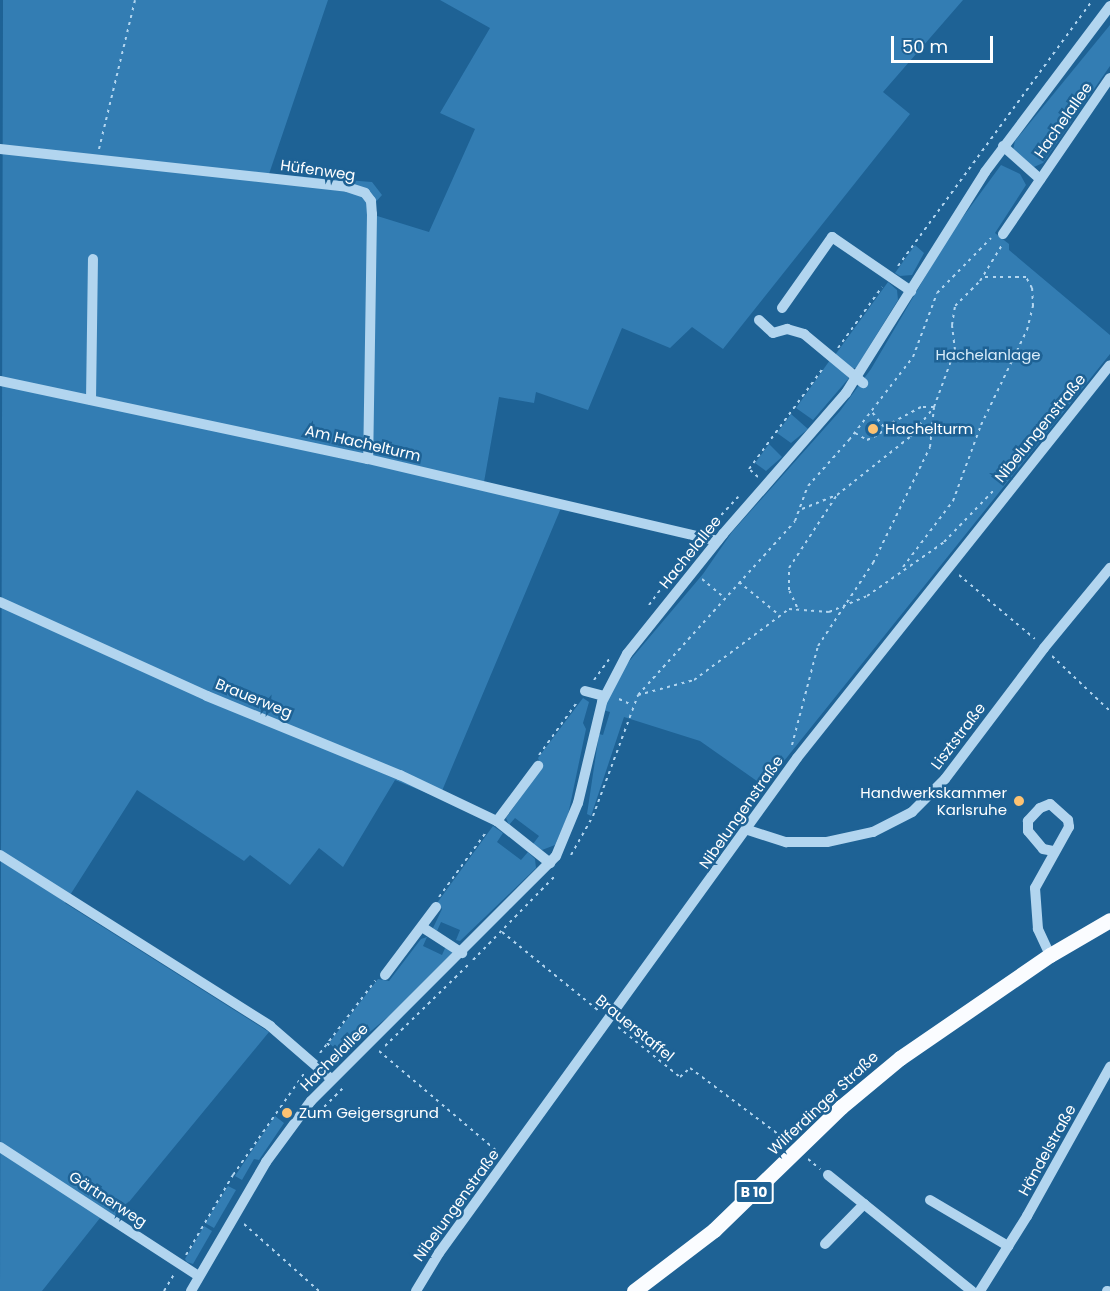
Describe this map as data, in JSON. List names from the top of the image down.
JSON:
{
  "streets": {
    "main road": ["Wilferdinger Straße", "B 10"],
    "street": [
      "Hachelallee",
      "Hüfenweg",
      "Nibelungenstraße",
      "Am Hachelturm",
      "Brauerweg",
      "Lisztstraße",
      "Händelstraße",
      "Gärtnerweg"
    ],
    "path": ["Brauerstaffel"]
  },
  "crossings": [
    ["Hachelallee", "Am Hachelturm"],
    ["Hachelallee", "Brauerstaffel"],
    ["Hachelallee", "Gärtnerweg"],
    ["Hüfenweg", "Am Hachelturm"],
    ["Nibelungenstraße", "Lisztstraße"],
    ["Nibelungenstraße", "Brauerstaffel"],
    ["Brauerstaffel", "Wilferdinger Straße"]
  ],
  "parks": ["Hachelanlage"],
  "places": ["Hachelturm", "Handwerkskammer Karlsruhe", "Zum Geigersgrund"],
  "scale_bar": "50 m"
}
